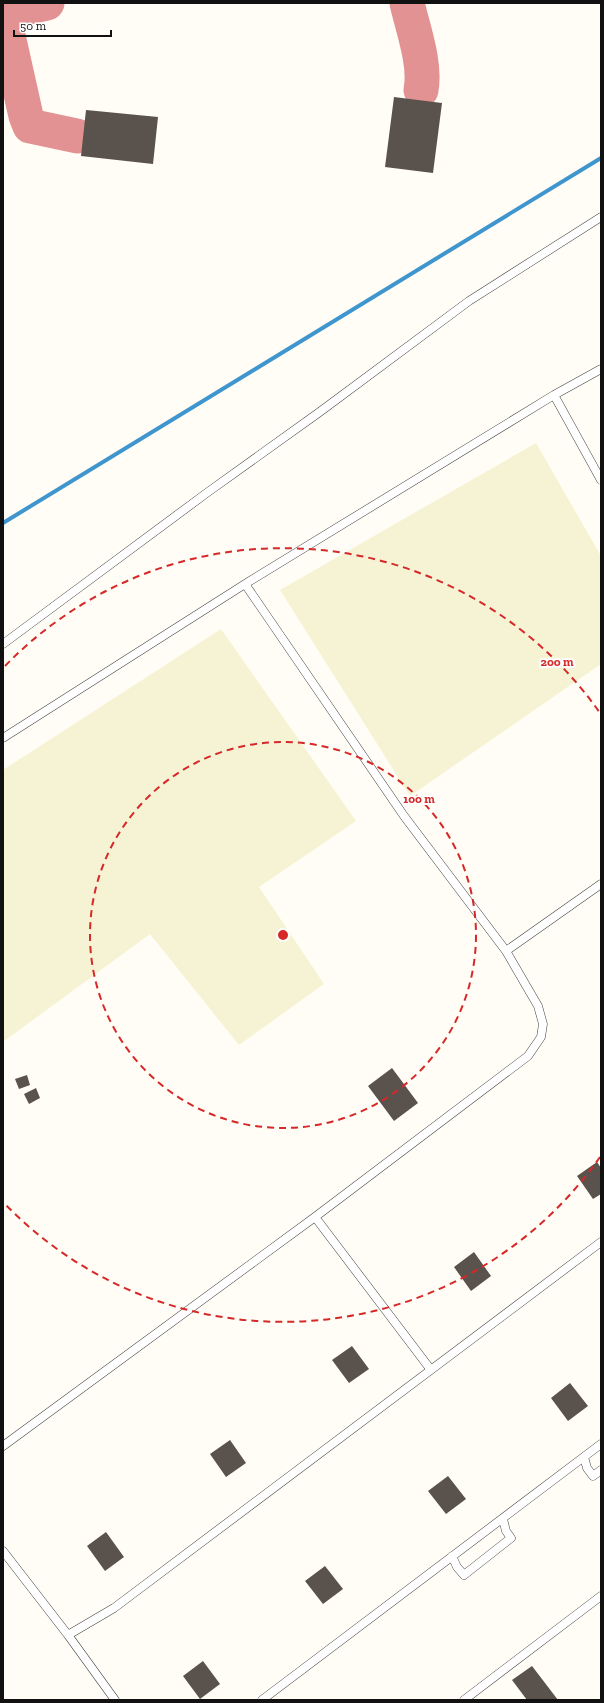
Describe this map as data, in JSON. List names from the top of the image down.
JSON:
{
  "scale_bar": "50 m",
  "rings": ["200 m", "100 m"]
}
